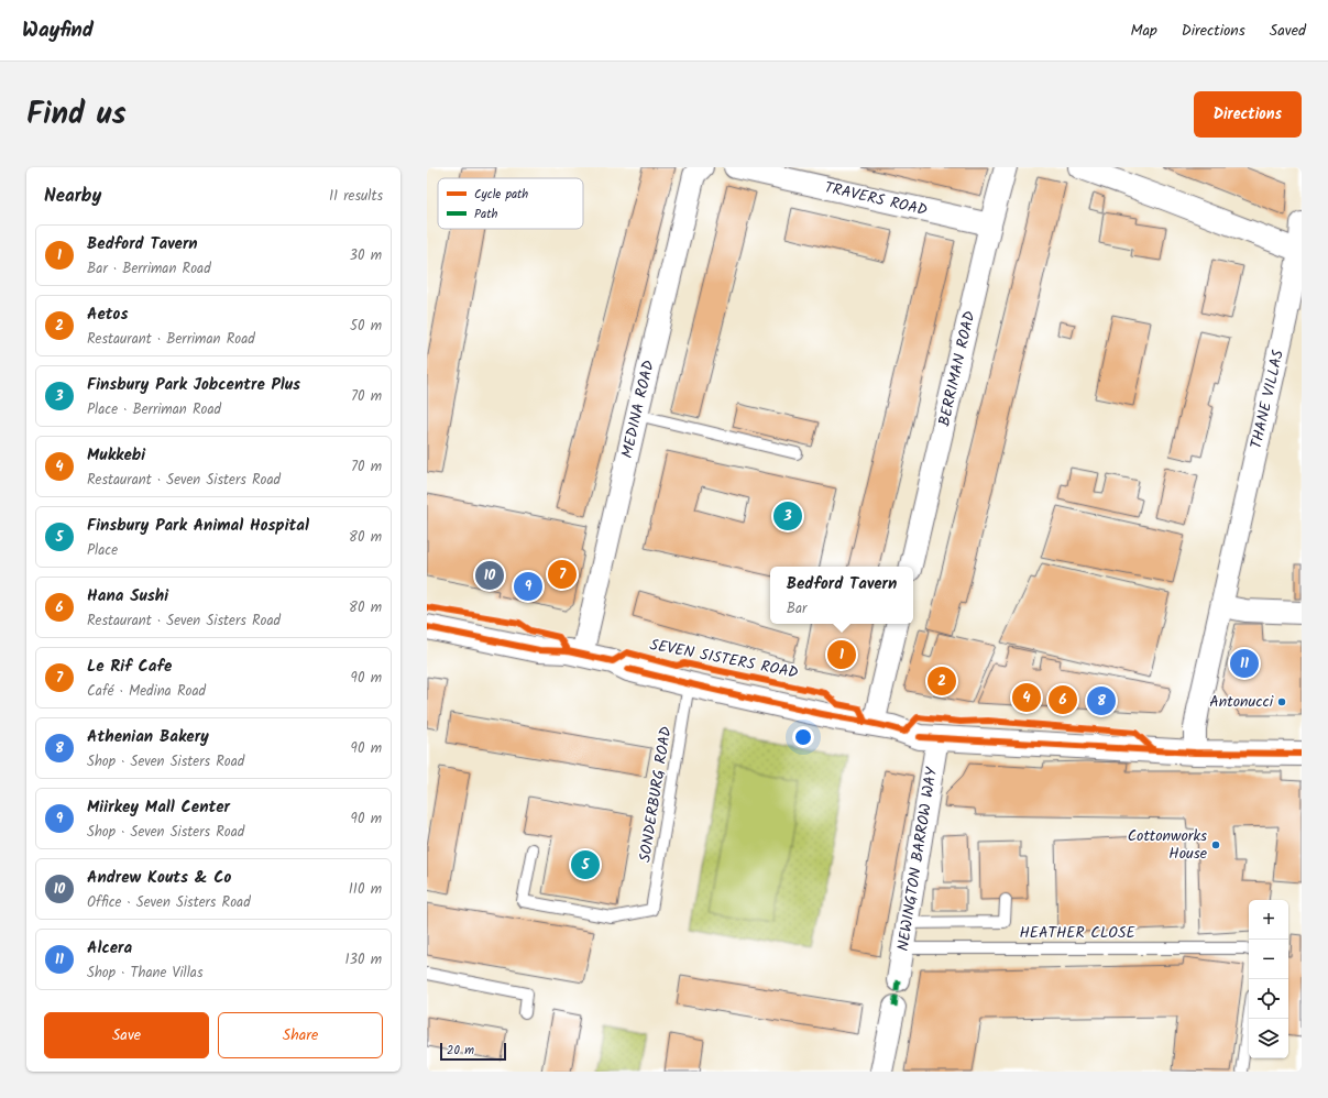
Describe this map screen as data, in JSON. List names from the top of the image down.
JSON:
{
  "streets": {
    "highway": ["SEVEN SISTERS ROAD"],
    "street": [
      "TRAVERS ROAD",
      "BERRIMAN ROAD",
      "THANE VILLAS",
      "MEDINA ROAD",
      "NEWINGTON BARROW WAY"
    ],
    "lane": ["SONDERBURG ROAD", "HEATHER CLOSE"]
  },
  "crossings": [
    ["TRAVERS ROAD", "BERRIMAN ROAD"],
    ["THANE VILLAS", "SEVEN SISTERS ROAD"],
    ["MEDINA ROAD", "SEVEN SISTERS ROAD"],
    ["SEVEN SISTERS ROAD", "SONDERBURG ROAD"],
    ["SEVEN SISTERS ROAD", "NEWINGTON BARROW WAY"],
    ["NEWINGTON BARROW WAY", "HEATHER CLOSE"]
  ],
  "places": ["Antonucci", "Cottonworks House"],
  "legend": ["Cycle path", "Path"],
  "scale_bar": "20 m",
  "page": {
    "header": "Wayfind",
    "nav": ["Map", "Directions", "Saved"],
    "title": "Find us",
    "buttons": [
      "Directions",
      ["Save", "Share"]
    ],
    "heading": ["Nearby", "11 results"],
    "list": [
      {
        "mark": "1",
        "name": "Bedford Tavern",
        "note": "Bar · Berriman Road",
        "value": "30 m"
      },
      {
        "mark": "2",
        "name": "Aetos",
        "note": "Restaurant · Berriman Road",
        "value": "50 m"
      },
      {
        "mark": "3",
        "name": "Finsbury Park Jobcentre Plus",
        "note": "Place · Berriman Road",
        "value": "70 m"
      },
      {
        "mark": "4",
        "name": "Mukkebi",
        "note": "Restaurant · Seven Sisters Road",
        "value": "70 m"
      },
      {
        "mark": "5",
        "name": "Finsbury Park Animal Hospital",
        "note": "Place",
        "value": "80 m"
      },
      {
        "mark": "6",
        "name": "Hana Sushi",
        "note": "Restaurant · Seven Sisters Road",
        "value": "80 m"
      },
      {
        "mark": "7",
        "name": "Le Rif Cafe",
        "note": "Café · Medina Road",
        "value": "90 m"
      },
      {
        "mark": "8",
        "name": "Athenian Bakery",
        "note": "Shop · Seven Sisters Road",
        "value": "90 m"
      },
      {
        "mark": "9",
        "name": "Miirkey Mall Center",
        "note": "Shop · Seven Sisters Road",
        "value": "90 m"
      },
      {
        "mark": "10",
        "name": "Andrew Kouts & Co",
        "note": "Office · Seven Sisters Road",
        "value": "110 m"
      },
      {
        "mark": "11",
        "name": "Alcera",
        "note": "Shop · Thane Villas",
        "value": "130 m"
      }
    ],
    "pins": [
      "3",
      "7",
      "10",
      "9",
      "1",
      "11",
      "2",
      "4",
      "6",
      "8",
      "5"
    ],
    "popup": ["Bedford Tavern", "Bar"],
    "map_buttons": ["+", "−"],
    "scale": "20 m"
  }
}
